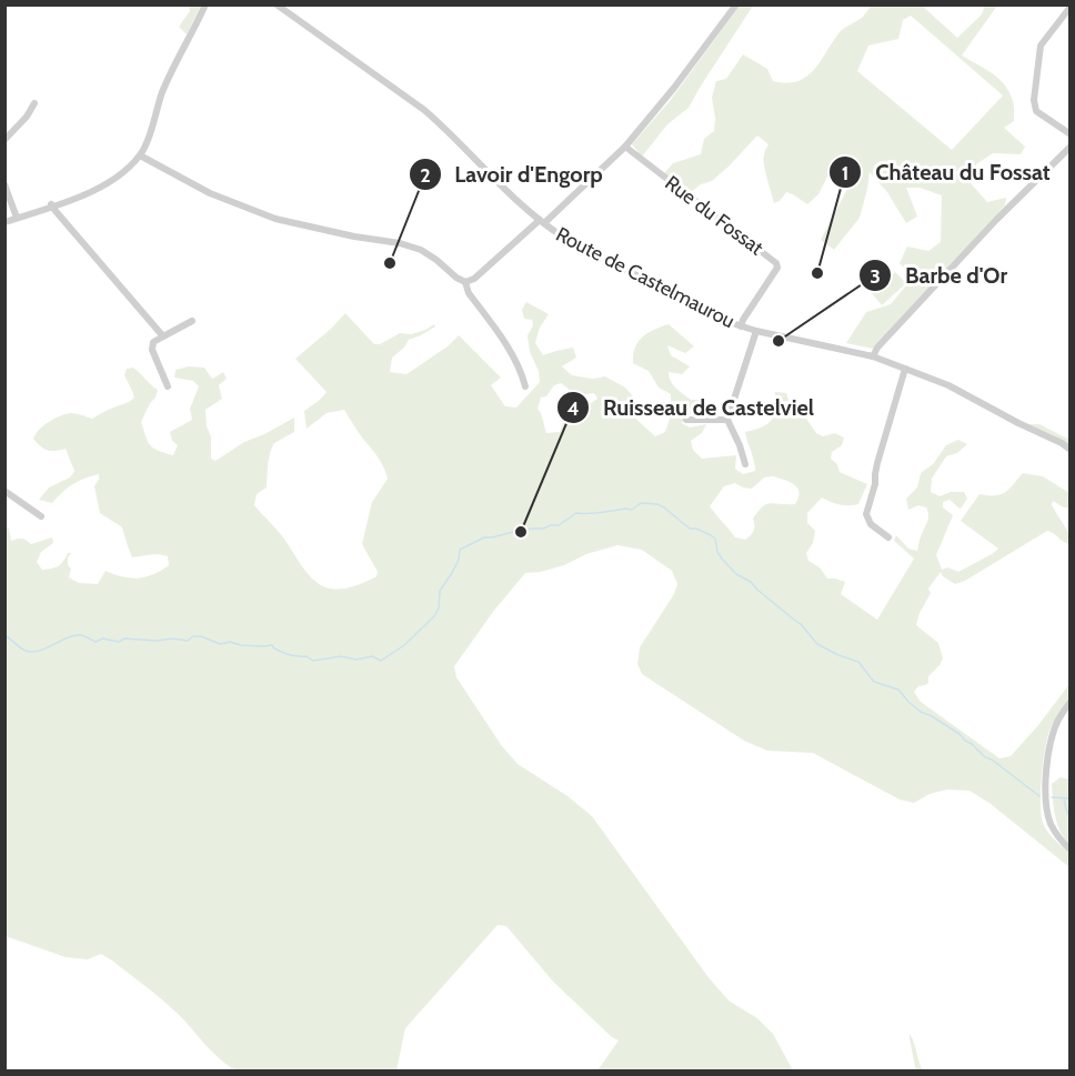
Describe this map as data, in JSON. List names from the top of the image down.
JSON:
{
  "streets": {
    "street": ["Rue du Fossat", "Route de Castelmaurou"]
  },
  "crossings": [
    ["Rue du Fossat", "Route de Castelmaurou"]
  ],
  "places": [
    "Lavoir d'Engorp",
    "Château du Fossat",
    "Barbe d'Or",
    "Ruisseau de Castelviel"
  ]
}
